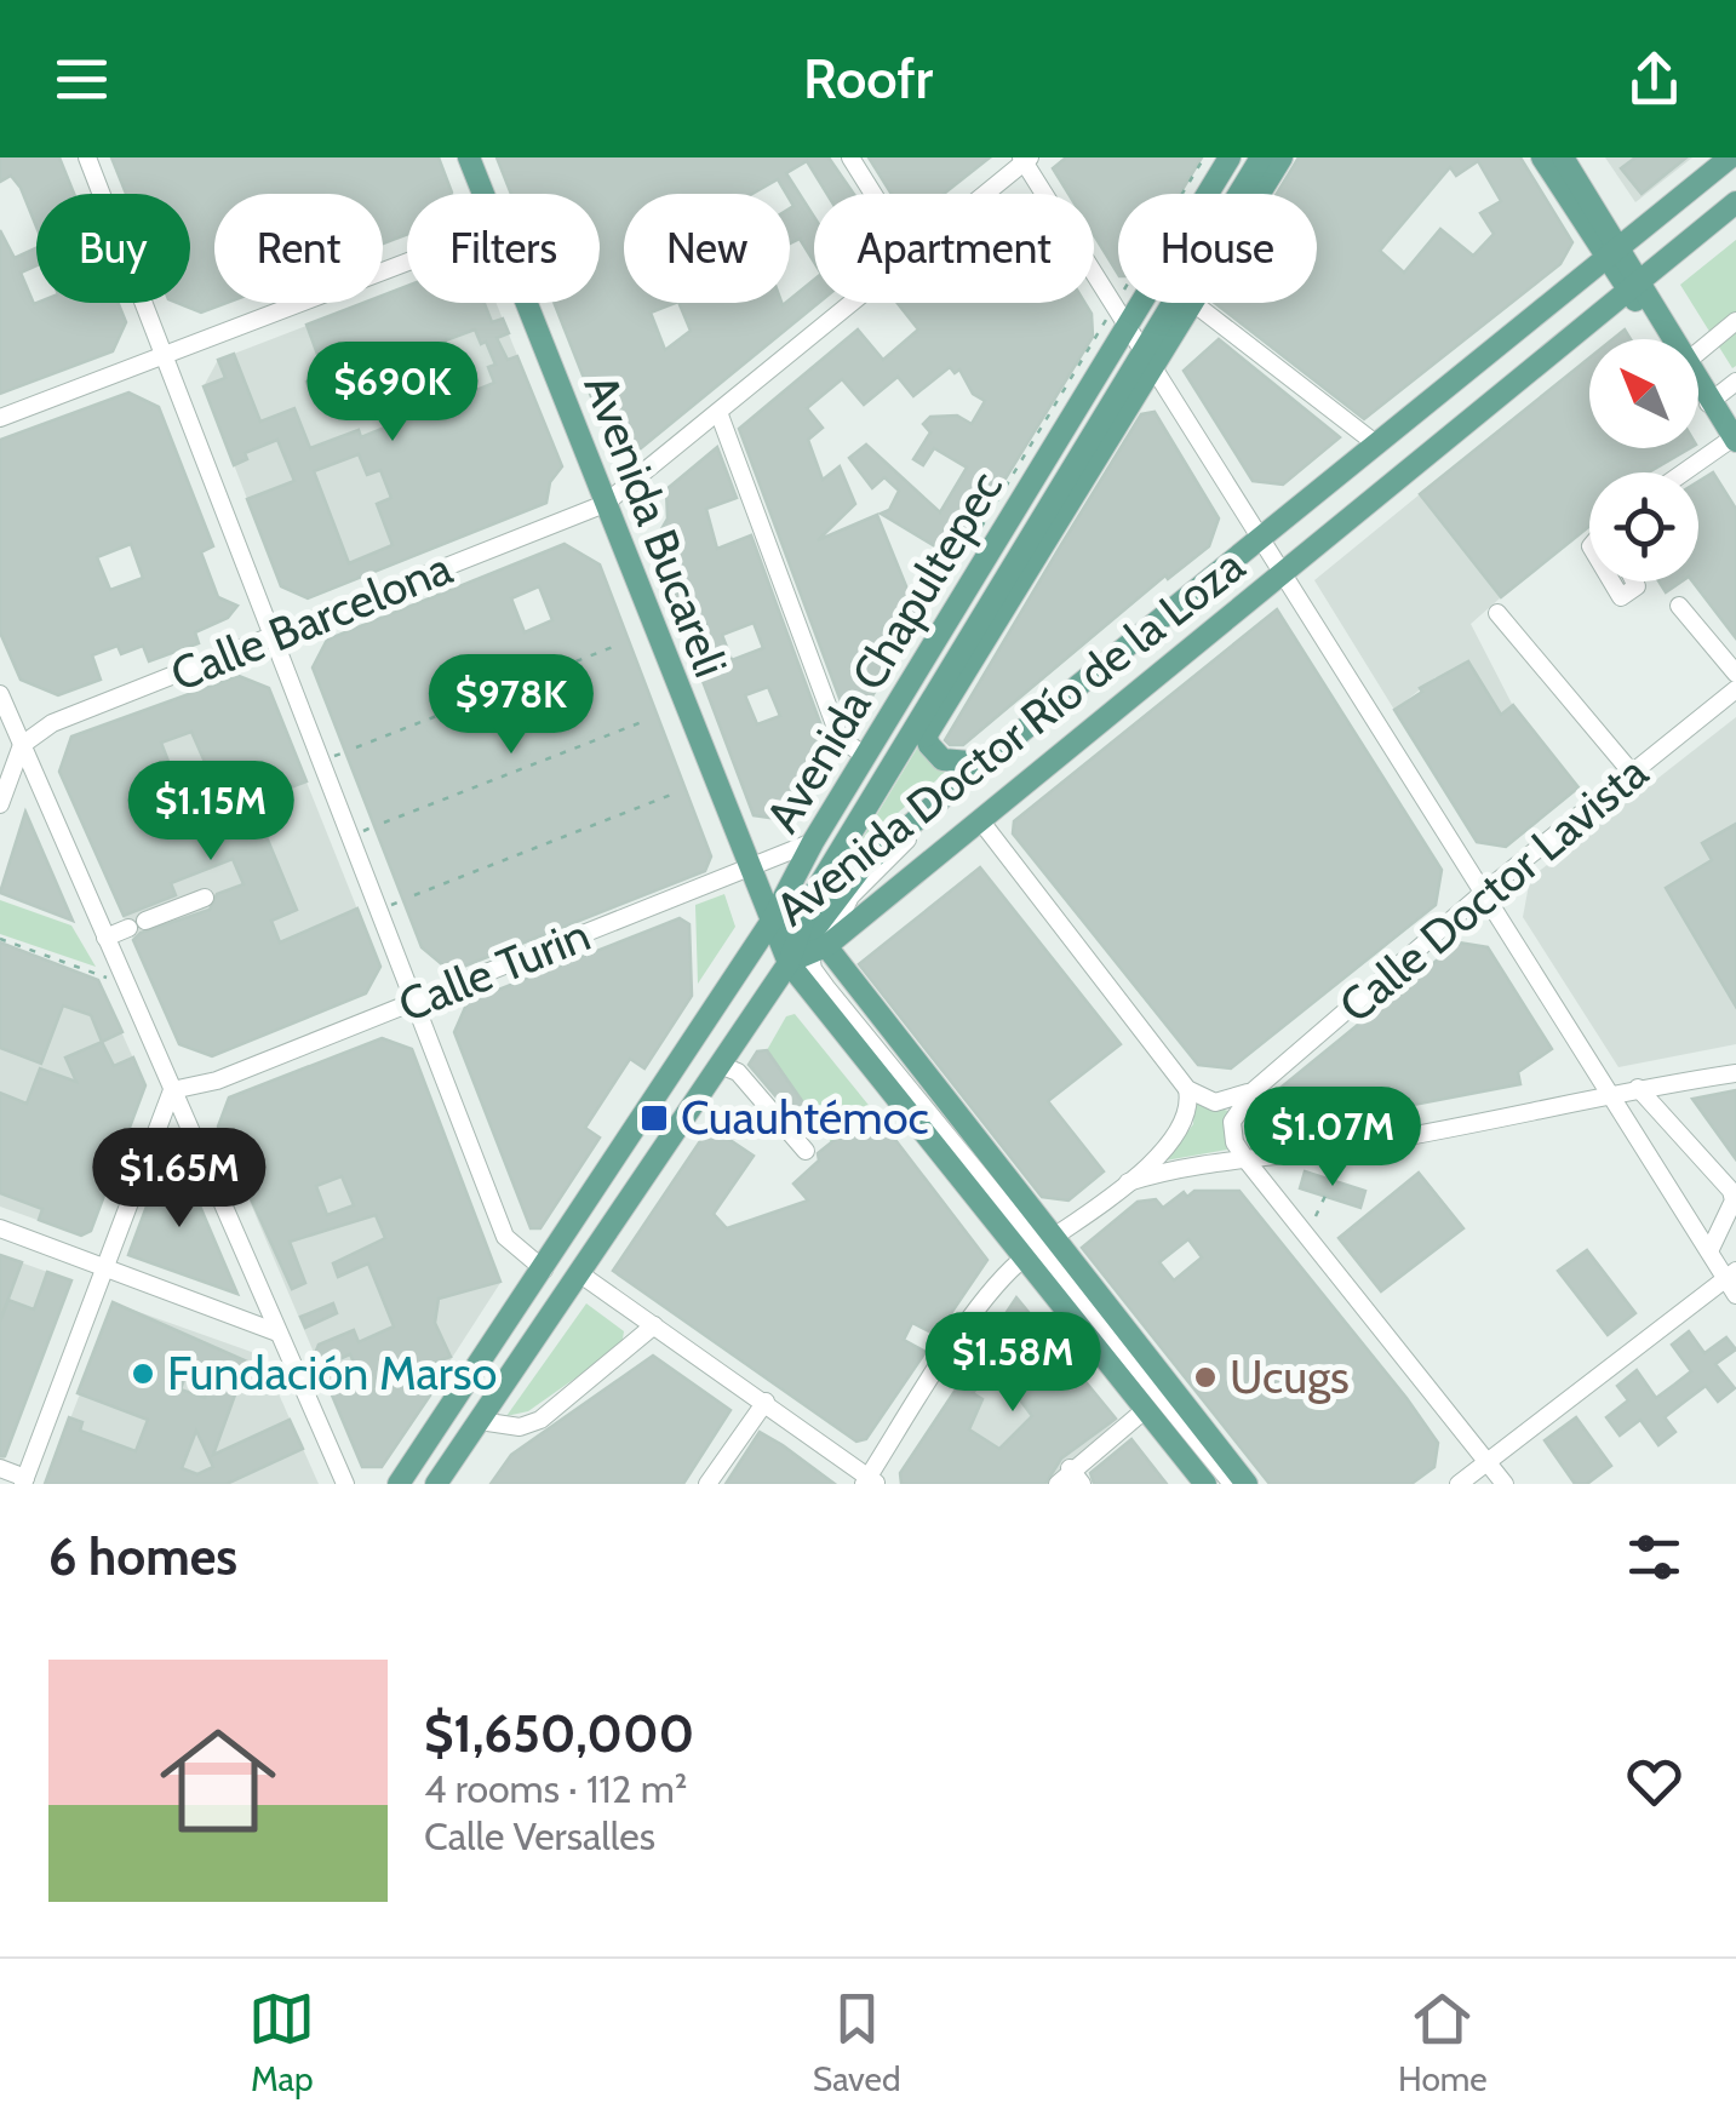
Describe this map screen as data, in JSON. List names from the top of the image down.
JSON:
{
  "streets": {
    "main road": ["Avenida Bucareli", "Avenida Chapultepec", "Avenida Doctor Río de la Loza"],
    "street": ["Calle Barcelona", "Calle Doctor Lavista", "Calle Turin"]
  },
  "crossings": [
    ["Avenida Bucareli", "Calle Barcelona"],
    ["Avenida Bucareli", "Avenida Chapultepec"],
    ["Avenida Bucareli", "Avenida Doctor Río de la Loza"],
    ["Avenida Bucareli", "Calle Turin"],
    ["Avenida Chapultepec", "Avenida Doctor Río de la Loza"],
    ["Avenida Chapultepec", "Calle Turin"]
  ],
  "places": {
    "transit": ["Cuauhtémoc"],
    "other": ["Fundación Marso", "Ucugs"]
  },
  "north": "top left",
  "page": {
    "header": "Roofr",
    "chip": [
      "Buy",
      "Rent",
      "Filters",
      "New",
      "Apartment",
      "House"
    ],
    "price": [
      "$690K",
      "$978K",
      "$1.15M",
      "$1.07M",
      "$1.65M",
      "$1.58M"
    ],
    "heading": "6 homes",
    "list": [
      {
        "name": "$1,650,000",
        "note": "4 rooms · 112 m² · Calle Versalles"
      }
    ],
    "tabs": ["Map", "Saved", "Home"]
  }
}
